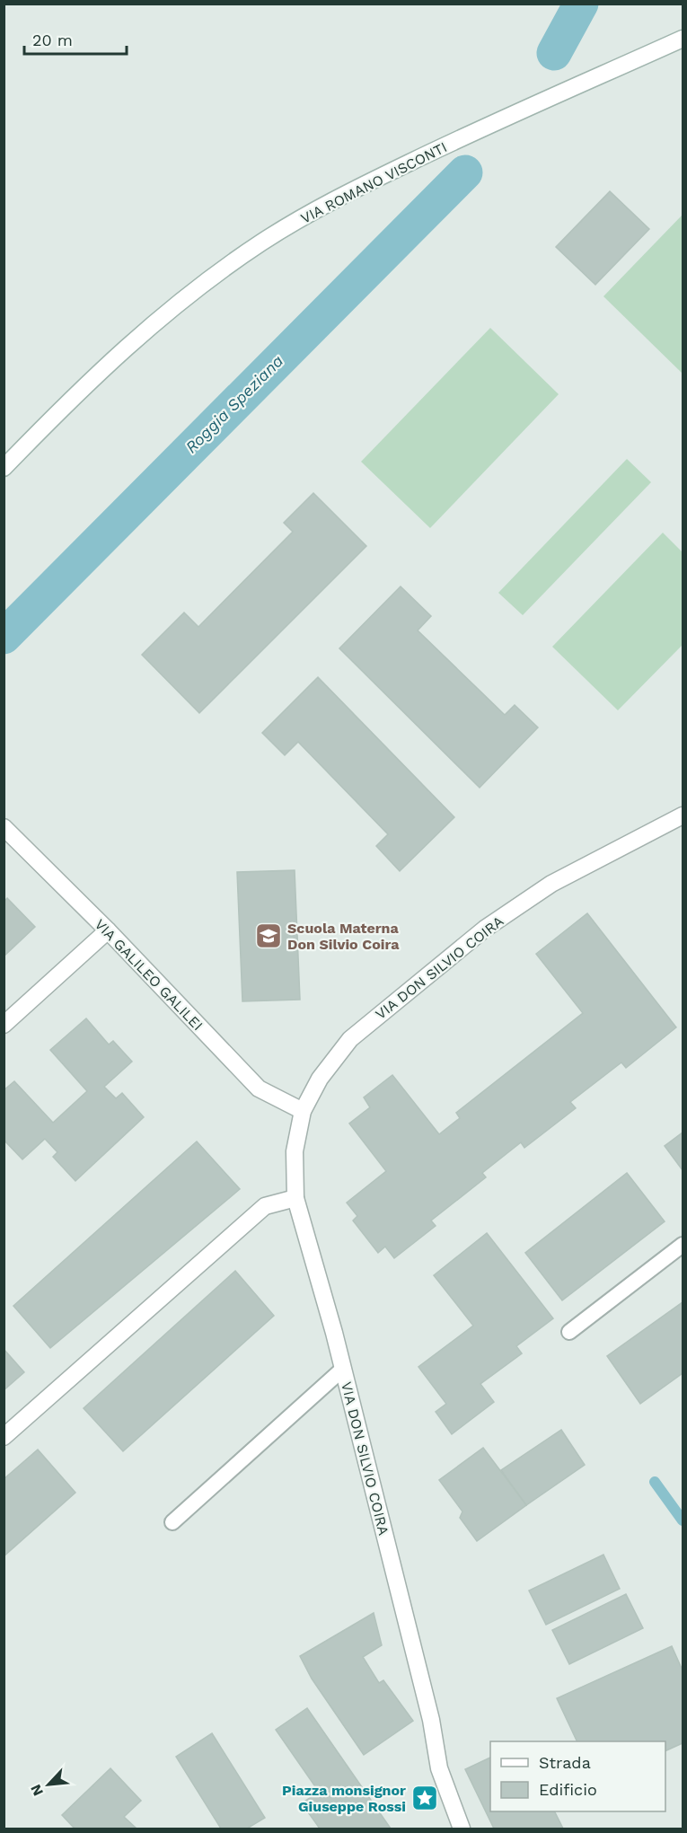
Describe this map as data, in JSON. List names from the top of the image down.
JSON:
{
  "streets": {
    "street": ["VIA ROMANO VISCONTI", "VIA DON SILVIO COIRA", "VIA GALILEO GALILEI"]
  },
  "crossings": [
    ["VIA DON SILVIO COIRA", "VIA GALILEO GALILEI"]
  ],
  "water": ["Roggia Speziana"],
  "places": {
    "school or university": ["Scuola Materna Don Silvio Coira"],
    "place": ["Piazza monsignor Giuseppe Rossi"]
  },
  "legend": ["Strada", "Edificio"],
  "scale_bar": "20 m",
  "north": "bottom left"
}
